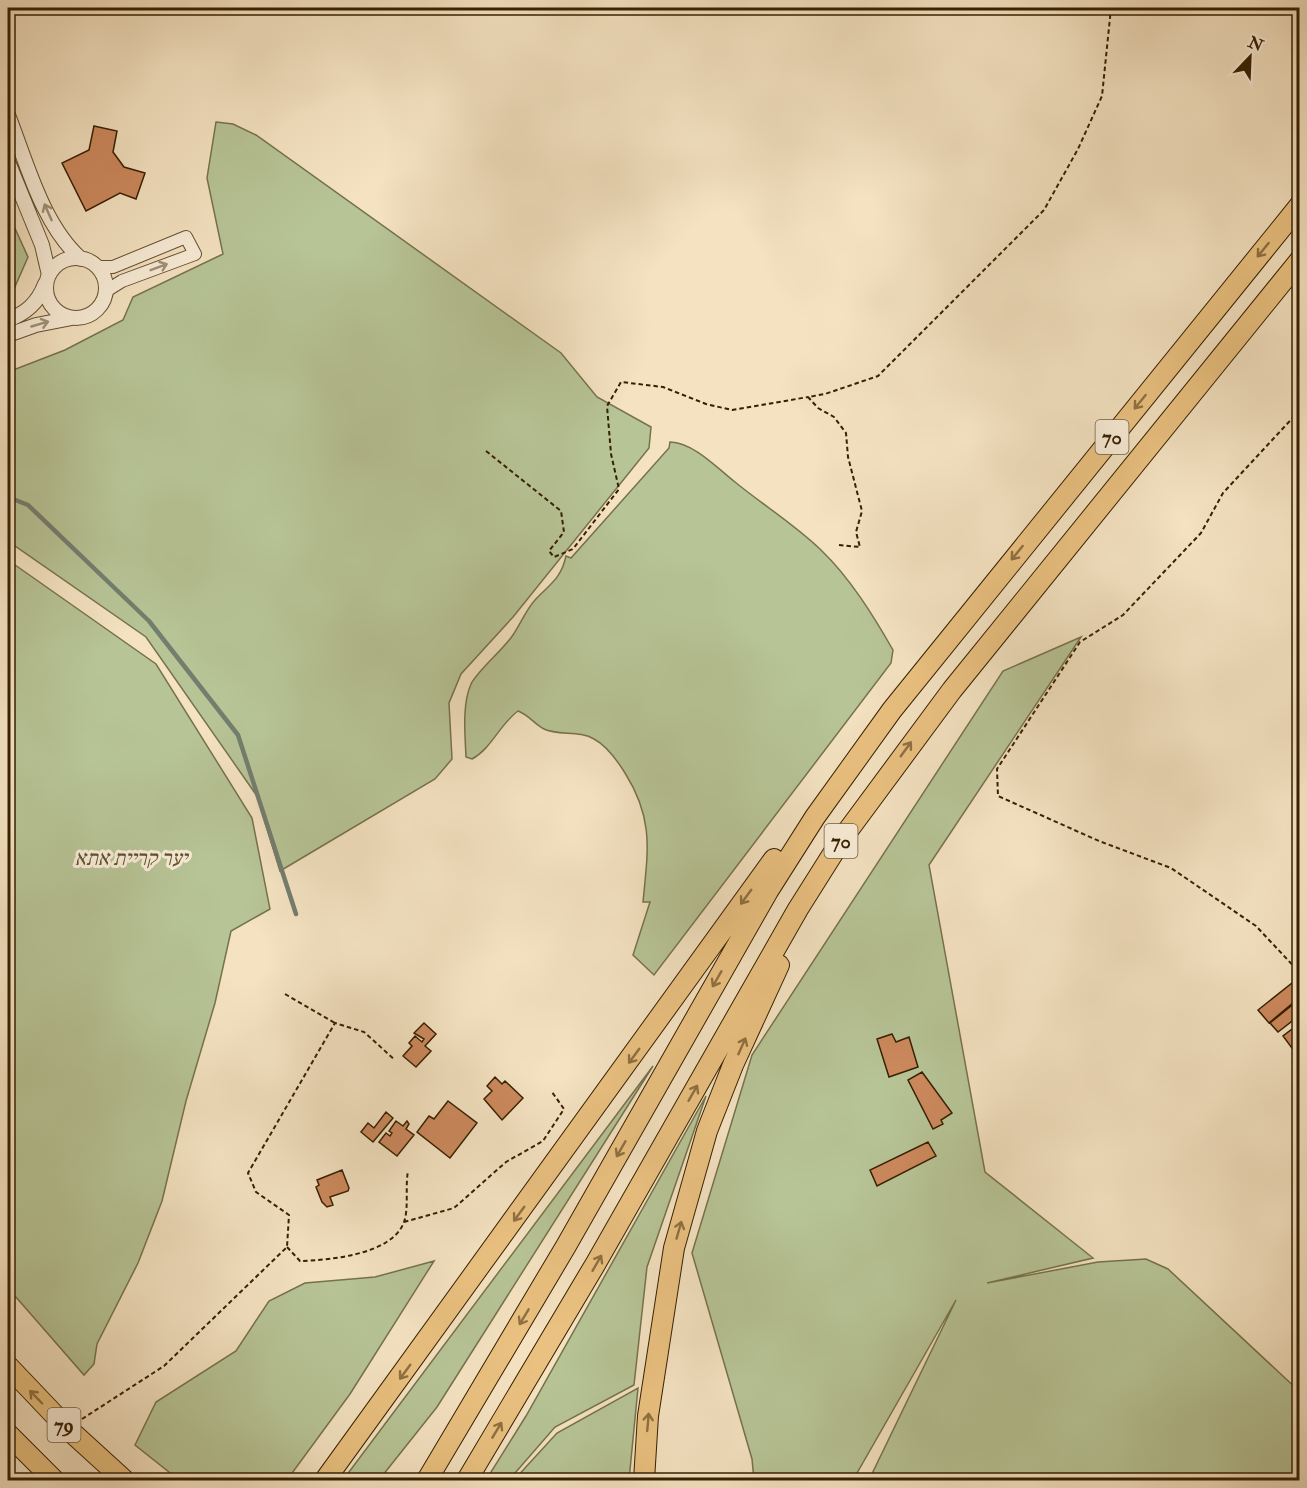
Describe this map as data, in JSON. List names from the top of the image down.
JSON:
{
  "streets": {
    "highway": ["70", "79"]
  },
  "parks": ["יער קריית אתא"],
  "north": "top right"
}
